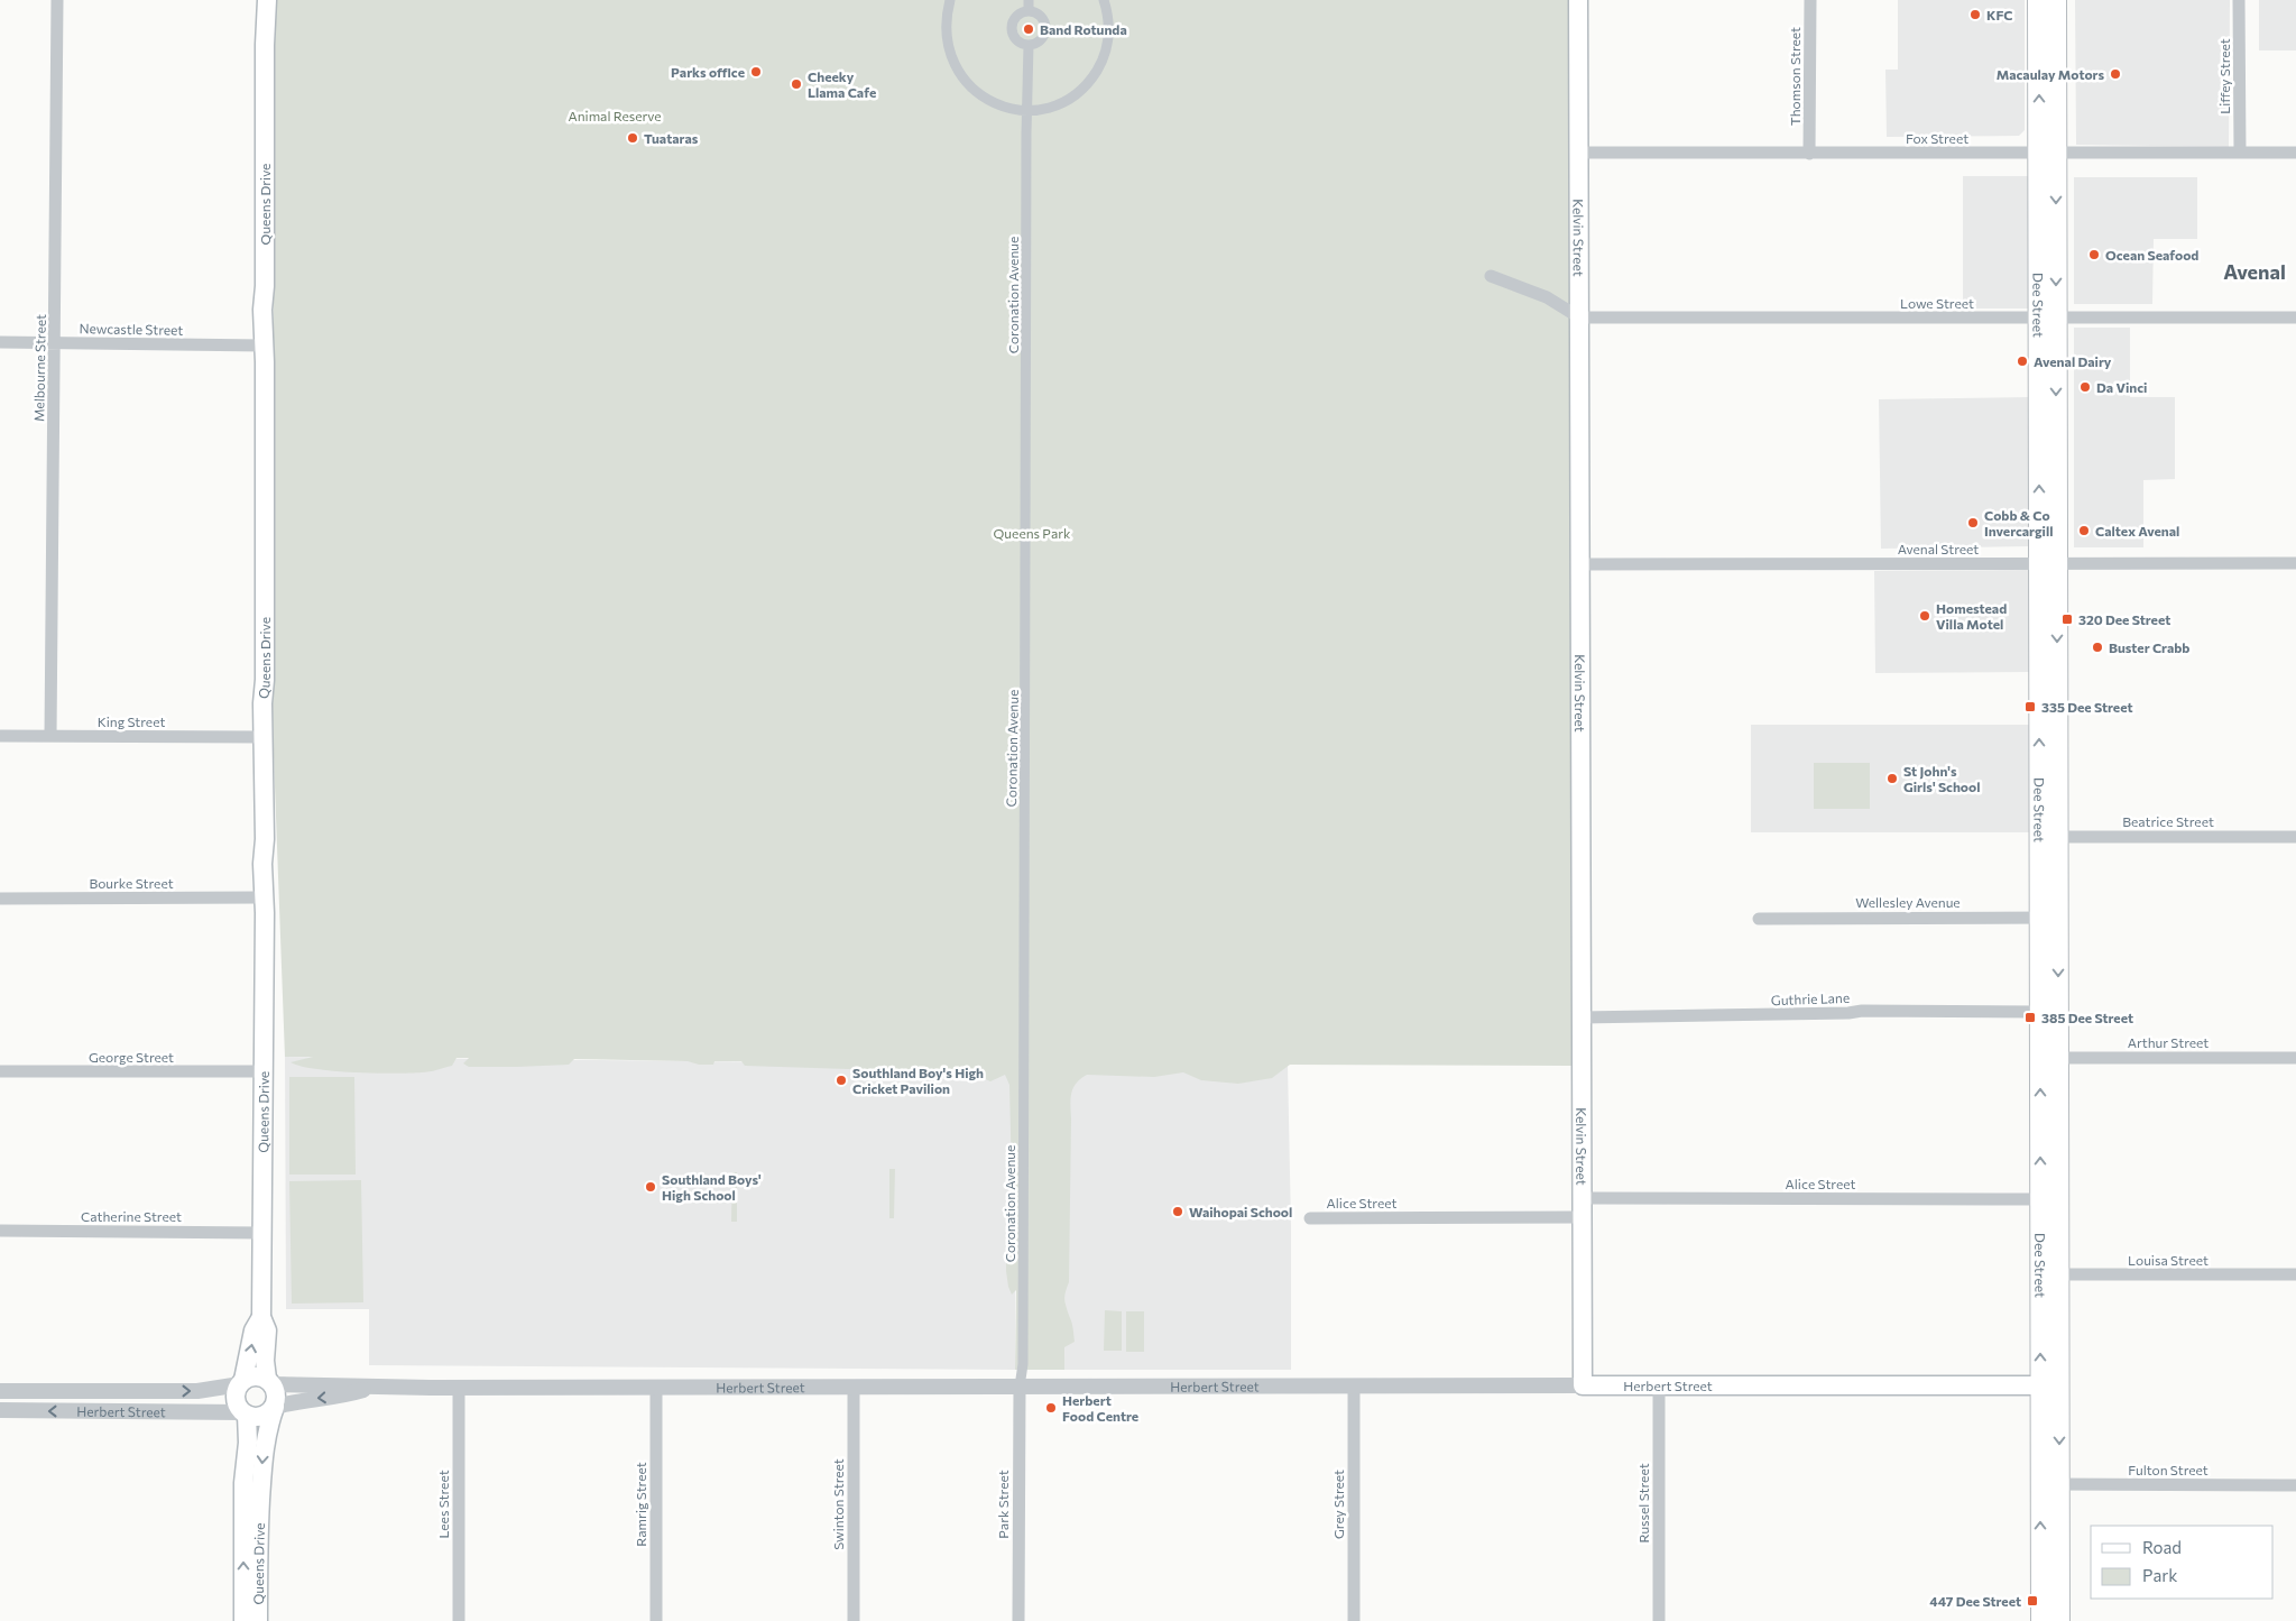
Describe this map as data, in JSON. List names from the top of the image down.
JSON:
{
  "streets": {
    "main road": [
      "Queens Drive",
      "Kelvin Street",
      "Dee Street",
      "Herbert Street"
    ],
    "street": [
      "Thomson Street",
      "Liffey Street",
      "Fox Street",
      "Coronation Avenue",
      "Lowe Street",
      "Newcastle Street",
      "Melbourne Street",
      "Avenal Street",
      "King Street",
      "Beatrice Street",
      "Bourke Street",
      "Wellesley Avenue",
      "Guthrie Lane",
      "Arthur Street",
      "George Street",
      "Alice Street",
      "Catherine Street",
      "Louisa Street",
      "Fulton Street",
      "Russel Street",
      "Lees Street",
      "Ramrig Street",
      "Swinton Street",
      "Park Street",
      "Grey Street"
    ]
  },
  "crossings": [
    ["Thomson Street", "Fox Street"],
    ["Liffey Street", "Fox Street"],
    ["Fox Street", "Kelvin Street"],
    ["Fox Street", "Dee Street"],
    ["Queens Drive", "Newcastle Street"],
    ["Queens Drive", "King Street"],
    ["Queens Drive", "Bourke Street"],
    ["Queens Drive", "George Street"],
    ["Queens Drive", "Catherine Street"],
    ["Queens Drive", "Herbert Street"],
    ["Kelvin Street", "Lowe Street"],
    ["Kelvin Street", "Avenal Street"],
    ["Kelvin Street", "Guthrie Lane"],
    ["Kelvin Street", "Alice Street"],
    ["Kelvin Street", "Herbert Street"],
    ["Coronation Avenue", "Herbert Street"],
    ["Coronation Avenue", "Park Street"],
    ["Lowe Street", "Dee Street"],
    ["Dee Street", "Avenal Street"],
    ["Dee Street", "Beatrice Street"],
    ["Dee Street", "Wellesley Avenue"],
    ["Dee Street", "Guthrie Lane"],
    ["Dee Street", "Arthur Street"],
    ["Dee Street", "Alice Street"],
    ["Dee Street", "Louisa Street"],
    ["Dee Street", "Herbert Street"],
    ["Dee Street", "Fulton Street"],
    ["Newcastle Street", "Melbourne Street"],
    ["Melbourne Street", "King Street"],
    ["Herbert Street", "Russel Street"],
    ["Herbert Street", "Lees Street"],
    ["Herbert Street", "Ramrig Street"],
    ["Herbert Street", "Swinton Street"],
    ["Herbert Street", "Park Street"],
    ["Herbert Street", "Grey Street"]
  ],
  "districts": ["Avenal"],
  "parks": ["Animal Reserve", "Queens Park"],
  "places": {
    "other": [
      "KFC",
      "Band Rotunda",
      "Parks office",
      "Macaulay Motors",
      "Cheeky Llama Cafe",
      "Tuataras",
      "Ocean Seafood",
      "Avenal Dairy",
      "Da Vinci",
      "Cobb & Co Invercargill",
      "Caltex Avenal",
      "Homestead Villa Motel",
      "Buster Crabb",
      "St John's Girls' School",
      "Southland Boy's High Cricket Pavilion",
      "Southland Boys' High School",
      "Waihopai School",
      "Herbert Food Centre"
    ],
    "transit": [
      "320 Dee Street",
      "335 Dee Street",
      "385 Dee Street",
      "447 Dee Street"
    ]
  },
  "legend": ["Road", "Park"]
}
